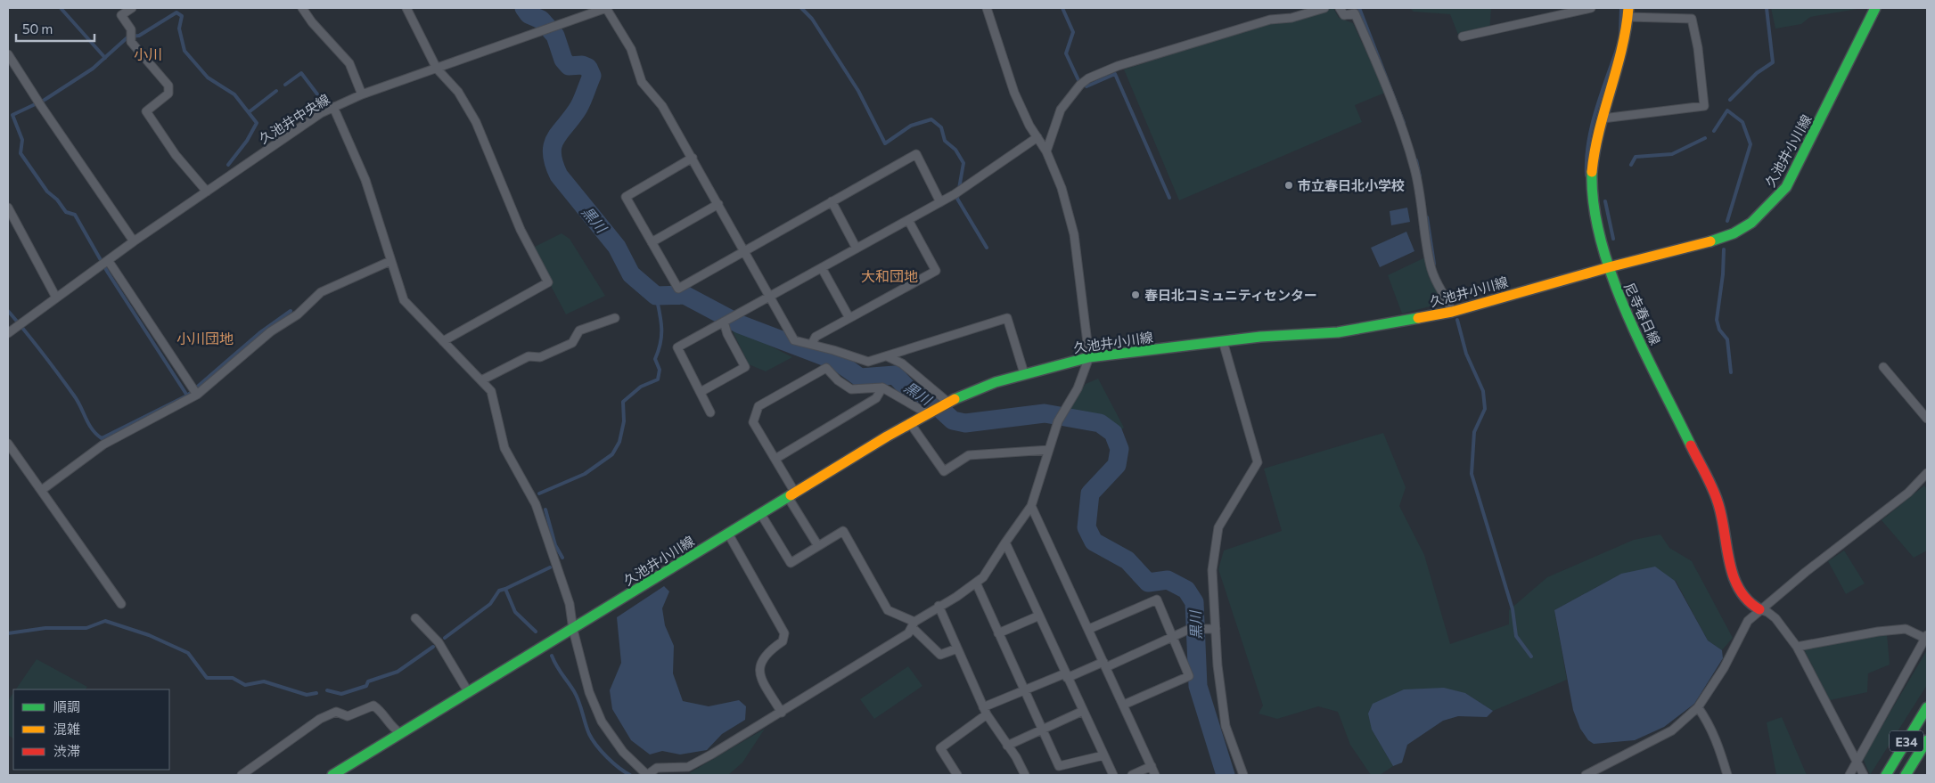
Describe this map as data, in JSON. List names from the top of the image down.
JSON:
{
  "streets": {
    "main road": ["久池井小川線", "尼寺春日線", "E34"],
    "street": ["久池井中央線"]
  },
  "crossings": [
    ["久池井小川線", "尼寺春日線"]
  ],
  "districts": ["小川", "大和団地", "小川団地"],
  "water": ["黒川"],
  "places": ["市立春日北小学校", "春日北コミュニティセンター"],
  "legend": ["順調", "混雑", "渋滞"],
  "scale_bar": "50 m"
}
